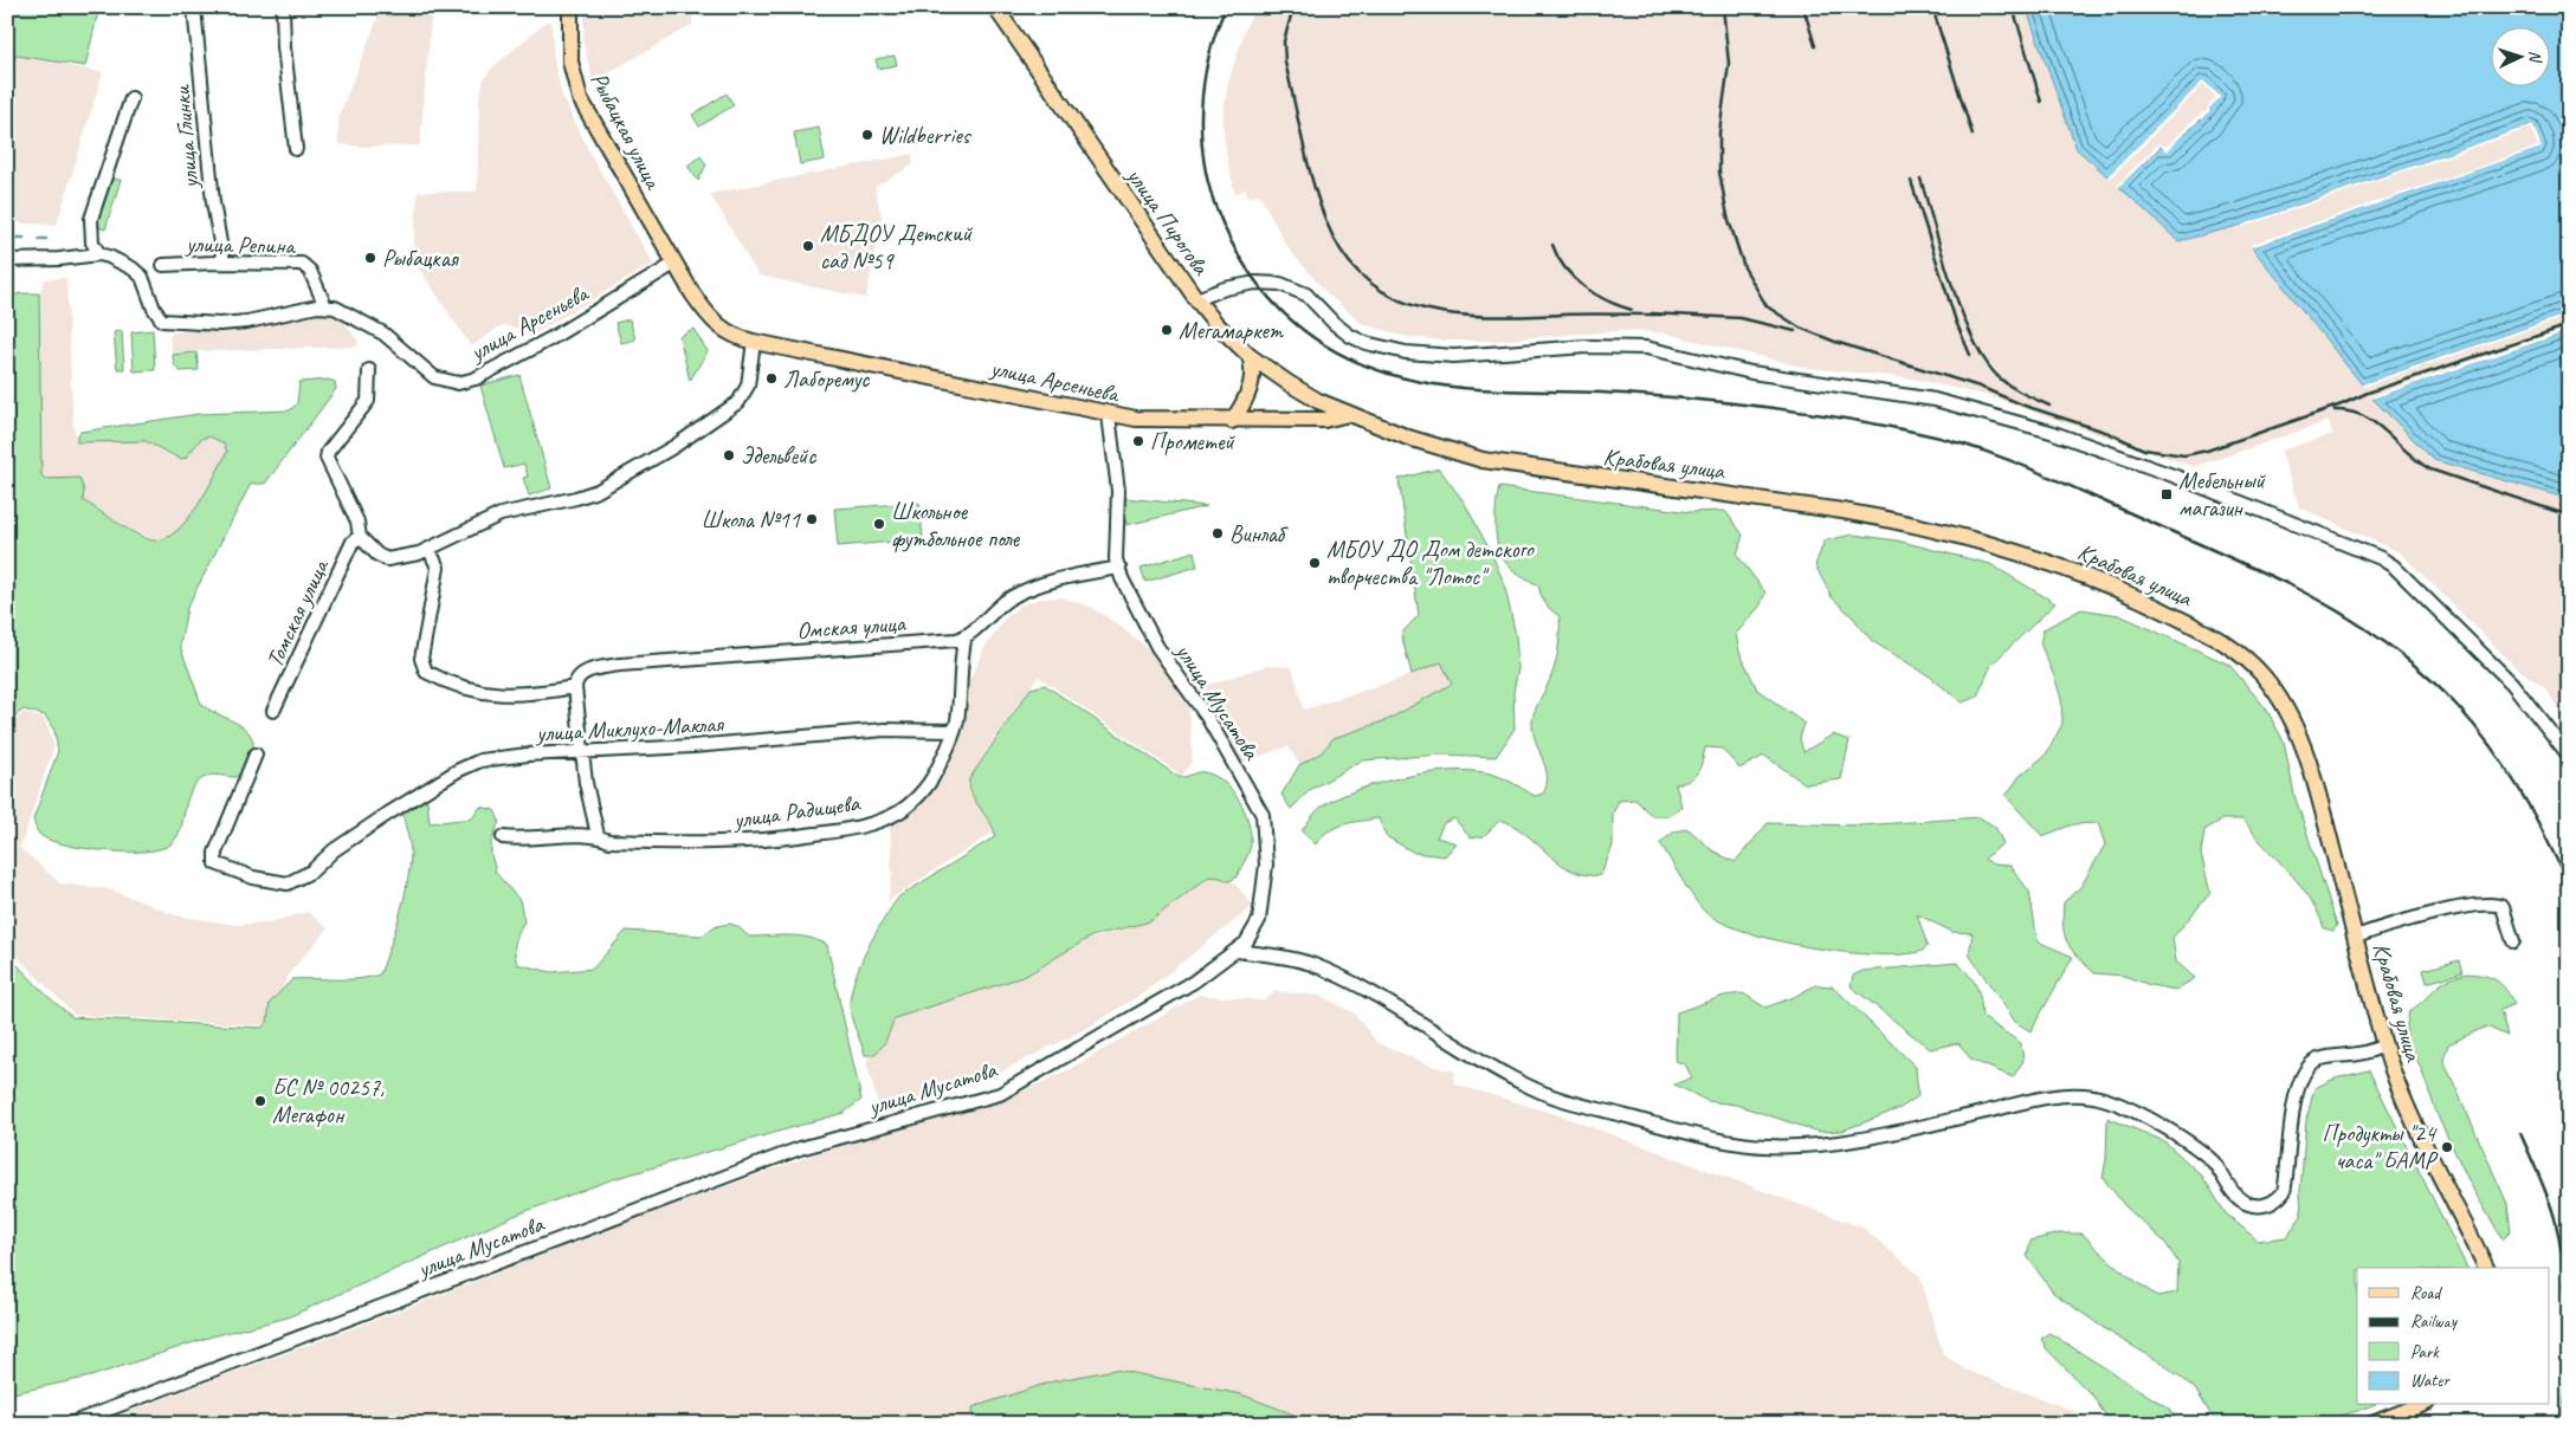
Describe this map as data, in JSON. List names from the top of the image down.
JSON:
{
  "streets": {
    "main road": [
      "Рыбацкая улица",
      "улица Пирогова",
      "улица Арсеньева",
      "Крабовая улица"
    ],
    "street": [
      "улица Глинки",
      "улица Репина",
      "Томская улица",
      "Омская улица",
      "улица Мусатова",
      "улица Миклухо-Маклая",
      "улица Радищева"
    ]
  },
  "crossings": [
    ["Рыбацкая улица", "улица Арсеньева"],
    ["улица Глинки", "улица Репина"],
    ["улица Пирогова", "улица Арсеньева"],
    ["улица Пирогова", "Крабовая улица"],
    ["улица Репина", "улица Арсеньева"],
    ["улица Арсеньева", "Крабовая улица"],
    ["улица Арсеньева", "улица Мусатова"],
    ["Омская улица", "улица Мусатова"],
    ["Омская улица", "улица Радищева"],
    ["улица Миклухо-Маклая", "улица Радищева"]
  ],
  "places": {
    "other": [
      "Wildberries",
      "МБДОУ Детский сад №59",
      "Рыбацкая",
      "Мегамаркет",
      "Лаборемус",
      "Прометей",
      "Эдельвейс",
      "Школа №11",
      "Школьное футбольное поле",
      "Винлаб",
      "МБОУ ДО Дом детского творчества \"Лотос\"",
      "БС № 00257, Мегафон",
      "Продукты \"24 часа\" БАМР"
    ],
    "transit": ["Мебельный магазин"]
  },
  "legend": [
    "Road",
    "Railway",
    "Park",
    "Water"
  ],
  "north": "right"
}
